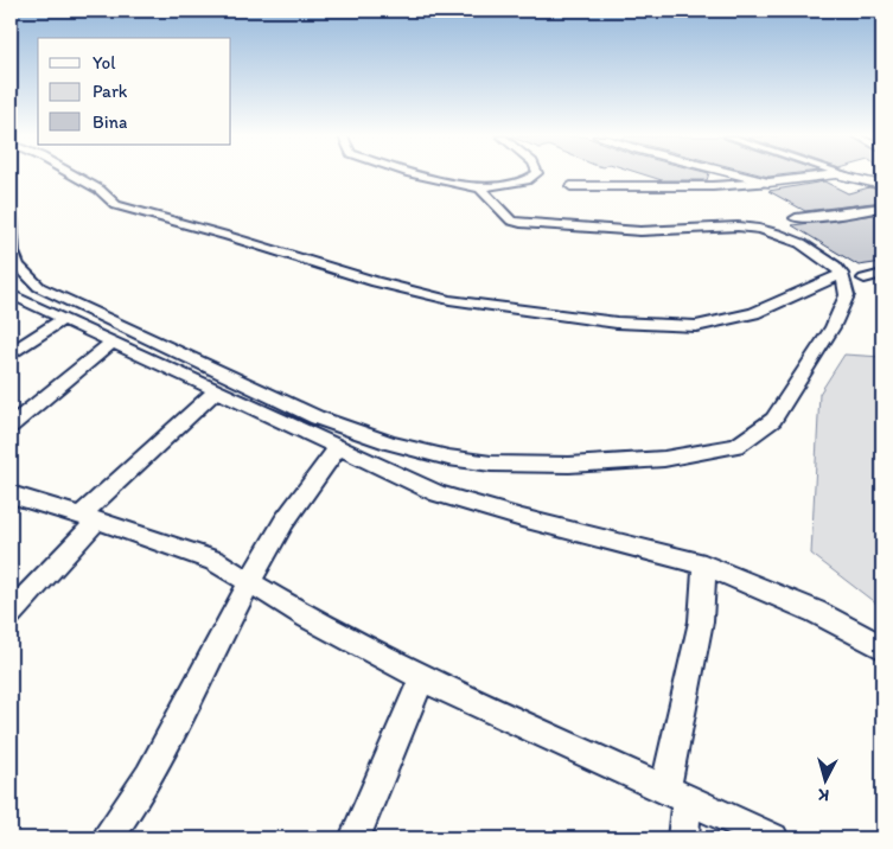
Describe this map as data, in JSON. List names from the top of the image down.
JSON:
{
  "legend": ["Yol", "Park", "Bina"],
  "north": "bottom"
}
